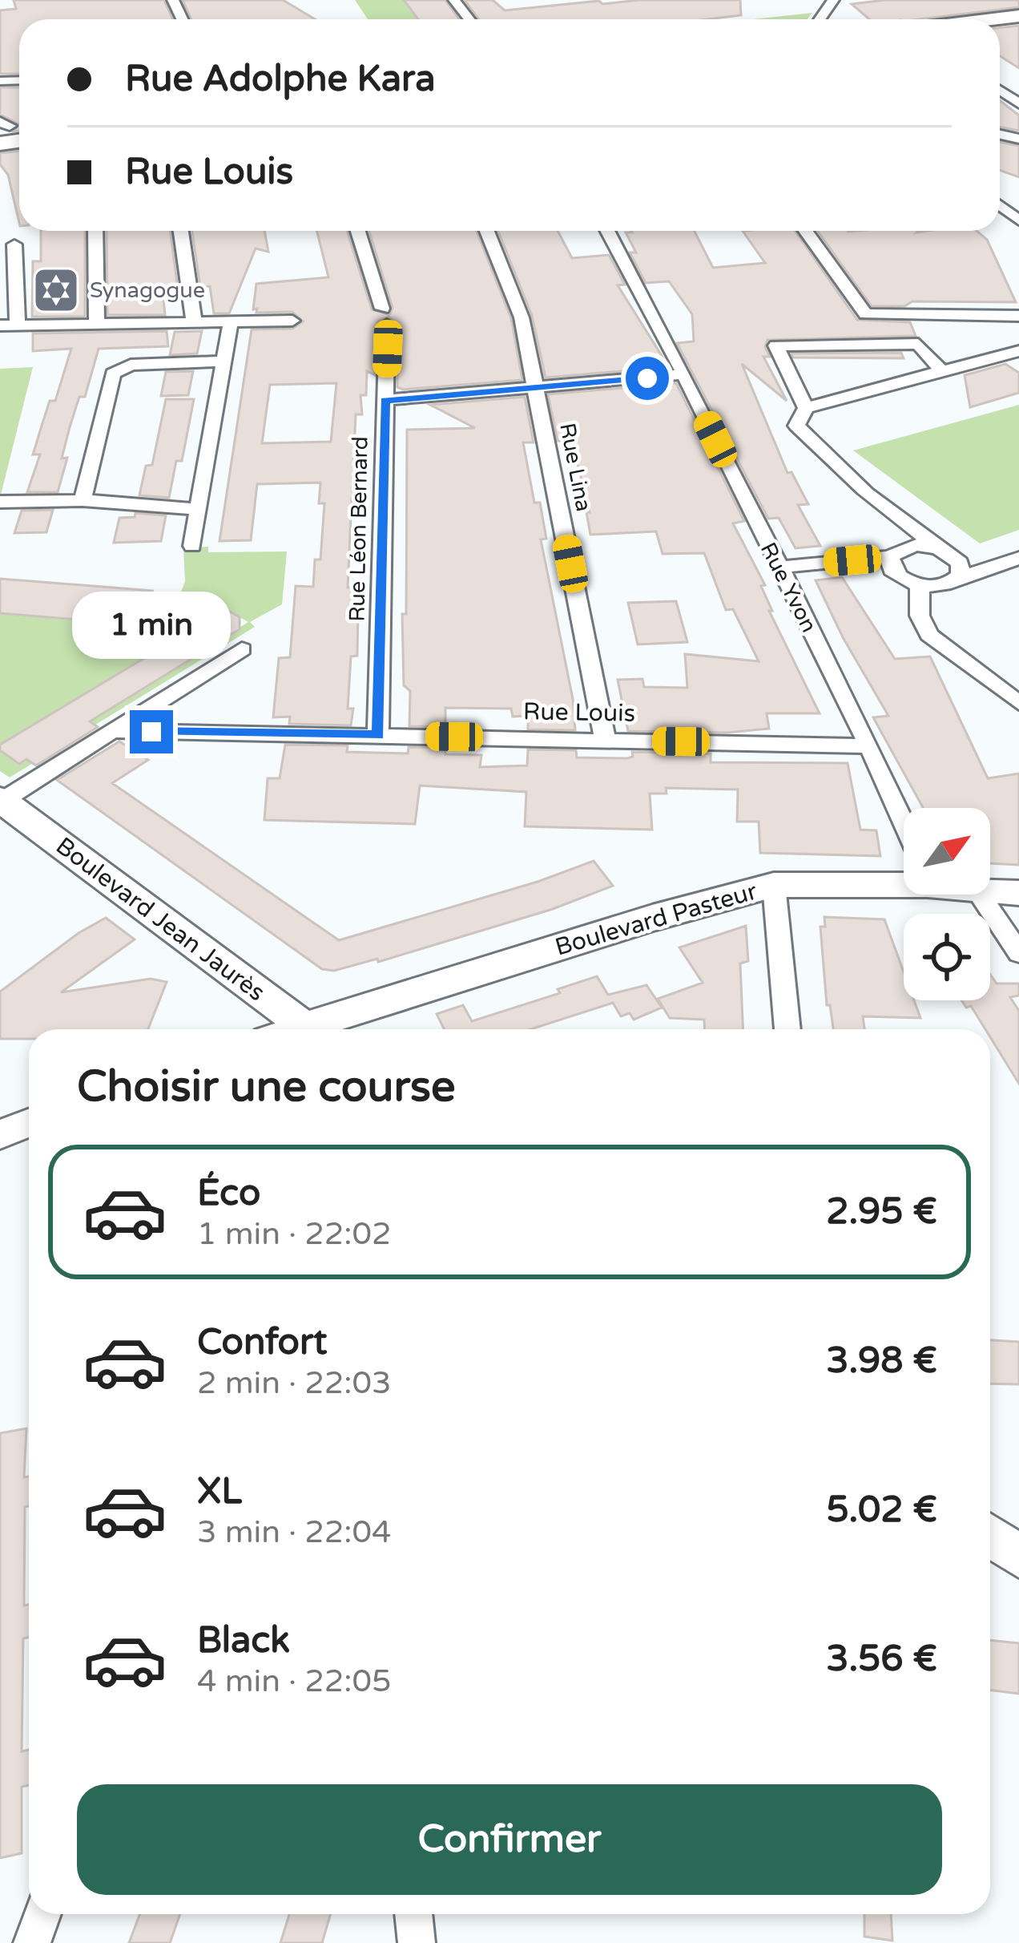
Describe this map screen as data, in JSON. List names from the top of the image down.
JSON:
{
  "streets": {
    "main road": ["Boulevard Jean Jaurès", "Boulevard Pasteur"],
    "street": [
      "Rue Lina",
      "Rue Léon Bernard",
      "Rue Yvon",
      "Rue Louis"
    ]
  },
  "crossings": [
    ["Rue Lina", "Rue Louis"],
    ["Rue Léon Bernard", "Rue Louis"],
    ["Rue Yvon", "Rue Louis"]
  ],
  "places": {
    "synagogue": ["Synagogue"]
  },
  "north": "top right",
  "page": {
    "banner": ["Rue Adolphe Kara", "Rue Louis"],
    "bubble": "1 min",
    "heading": "Choisir une course",
    "list": [
      {
        "name": "Éco",
        "note": "1 min · 22:02",
        "value": "2.95 €"
      },
      {
        "name": "Confort",
        "note": "2 min · 22:03",
        "value": "3.98 €"
      },
      {
        "name": "XL",
        "note": "3 min · 22:04",
        "value": "5.02 €"
      },
      {
        "name": "Black",
        "note": "4 min · 22:05",
        "value": "3.56 €"
      }
    ],
    "buttons": "Confirmer"
  }
}
